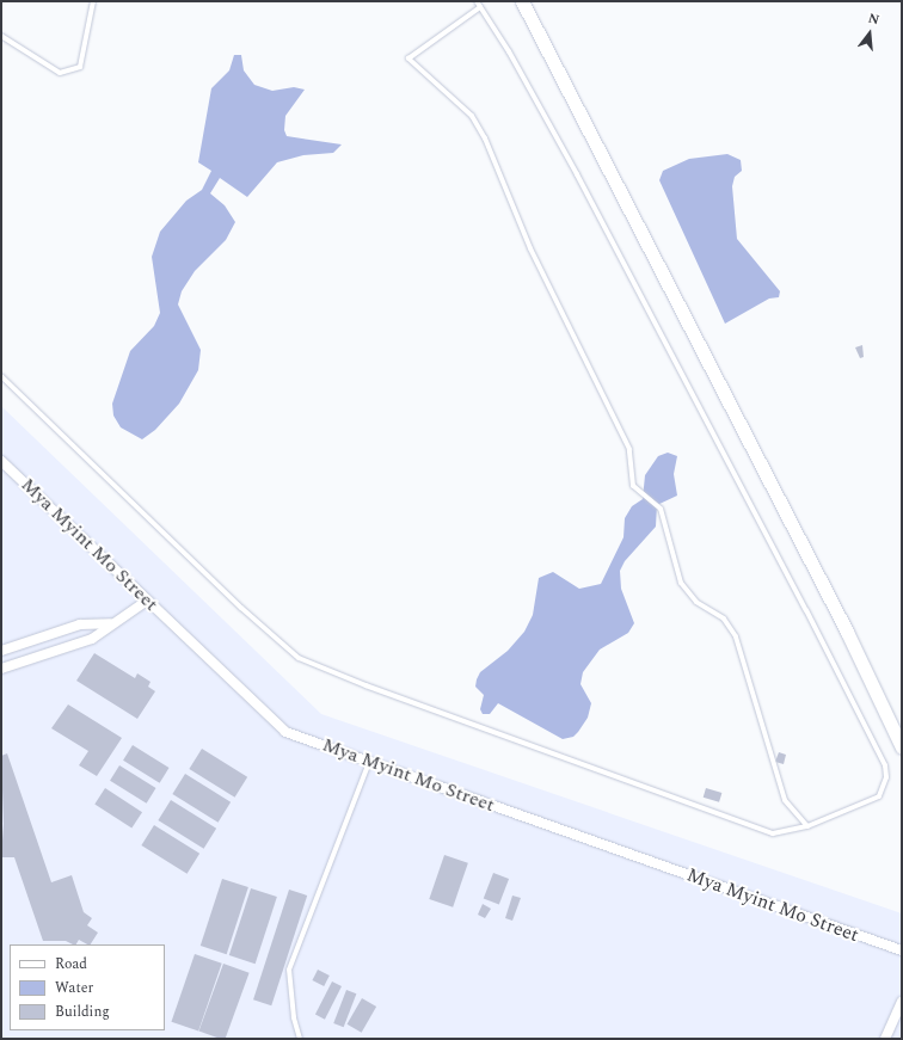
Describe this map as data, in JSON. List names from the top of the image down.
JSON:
{
  "streets": {
    "street": ["Mya Myint Mo Street"]
  },
  "legend": ["Road", "Water", "Building"],
  "north": "top"
}
